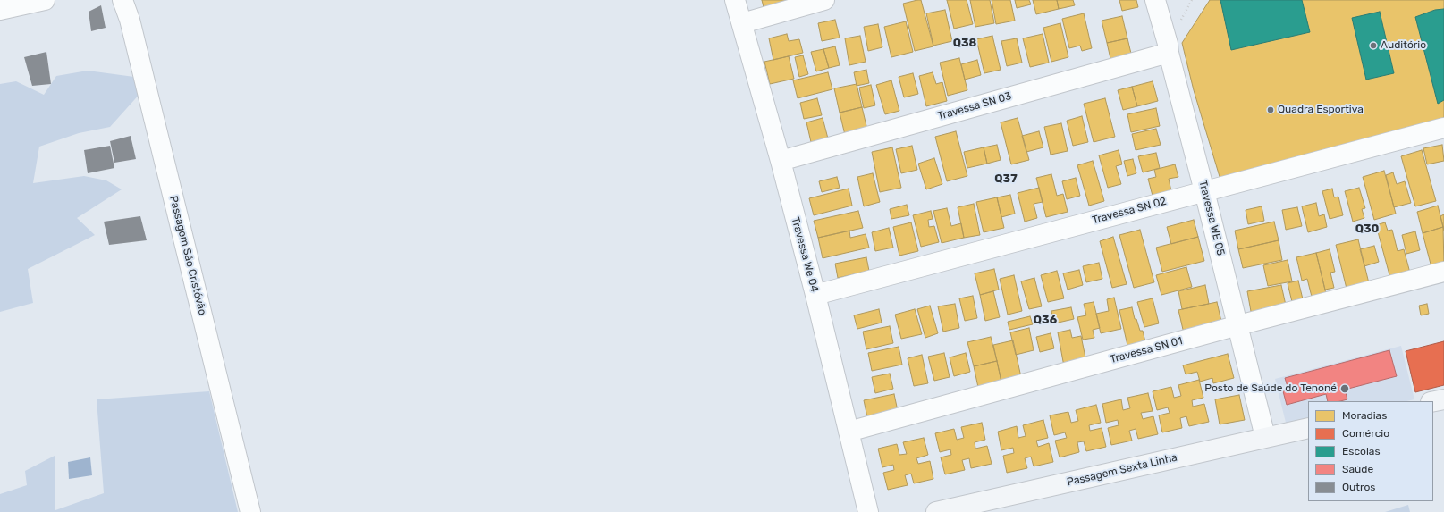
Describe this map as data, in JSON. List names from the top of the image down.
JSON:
{
  "streets": {
    "street": [
      "Travessa SN 03",
      "Travessa SN 02",
      "Travessa WE 05",
      "Travessa We 04",
      "Passagem São Cristóvão",
      "Travessa SN 01",
      "Passagem Sexta Linha"
    ]
  },
  "crossings": [
    ["Travessa SN 03", "Travessa WE 05"],
    ["Travessa SN 03", "Travessa We 04"],
    ["Travessa SN 02", "Travessa WE 05"],
    ["Travessa SN 02", "Travessa We 04"],
    ["Travessa WE 05", "Travessa SN 01"],
    ["Travessa WE 05", "Passagem Sexta Linha"],
    ["Travessa We 04", "Travessa SN 01"]
  ],
  "districts": [
    "Q38",
    "Q37",
    "Q30",
    "Q36"
  ],
  "places": ["Auditório", "Quadra Esportiva", "Posto de Saúde do Tenoné"],
  "legend": [
    "Moradias",
    "Comércio",
    "Escolas",
    "Saúde",
    "Outros"
  ]
}
